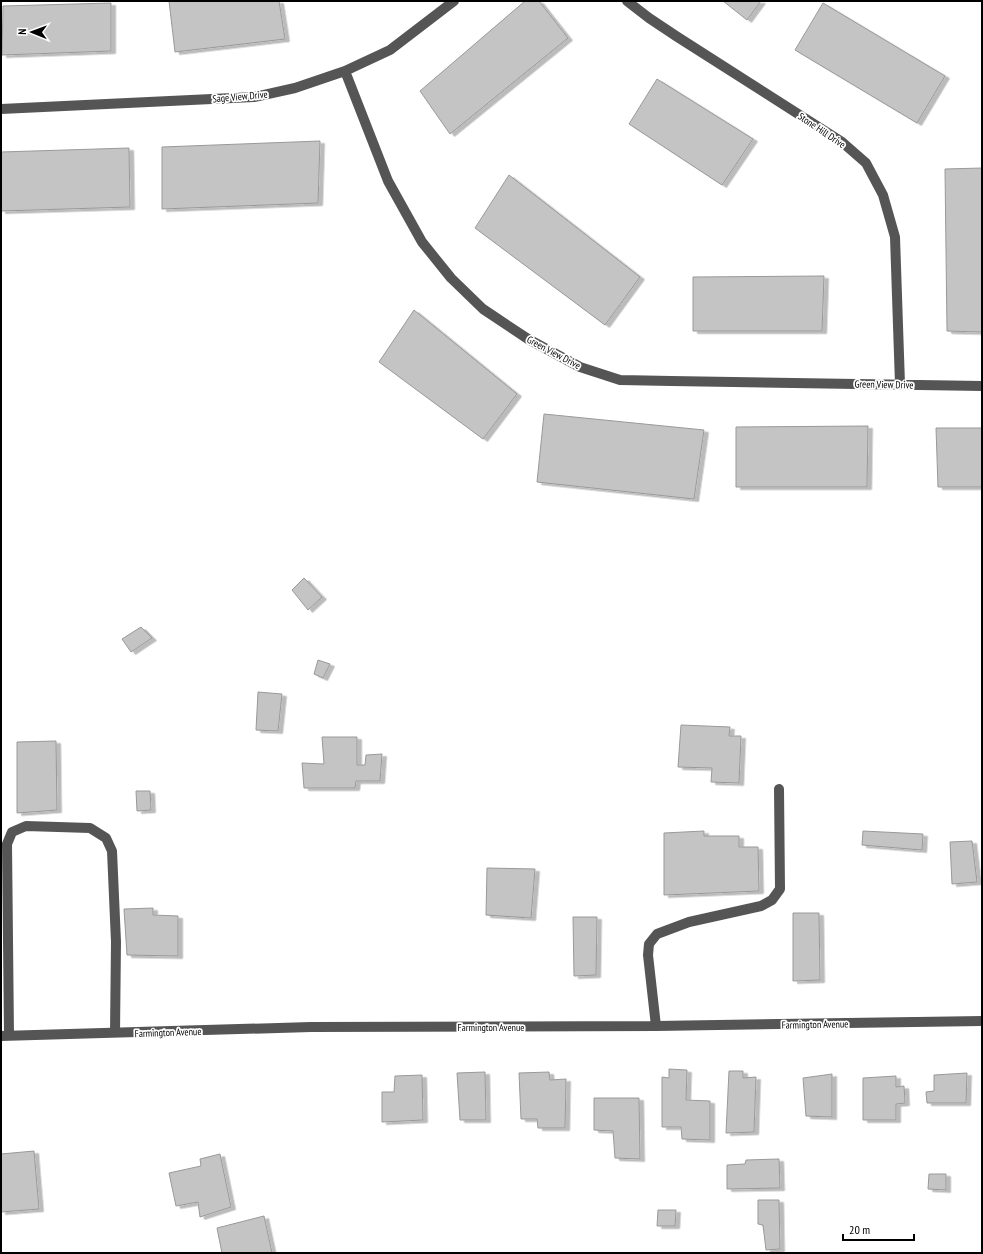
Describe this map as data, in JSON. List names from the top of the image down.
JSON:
{
  "streets": {
    "street": [
      "Sage View Drive",
      "Stone Hill Drive",
      "Green View Drive",
      "Farmington Avenue"
    ]
  },
  "crossings": [
    ["Sage View Drive", "Green View Drive"],
    ["Stone Hill Drive", "Green View Drive"]
  ],
  "scale_bar": "20 m",
  "north": "left"
}
